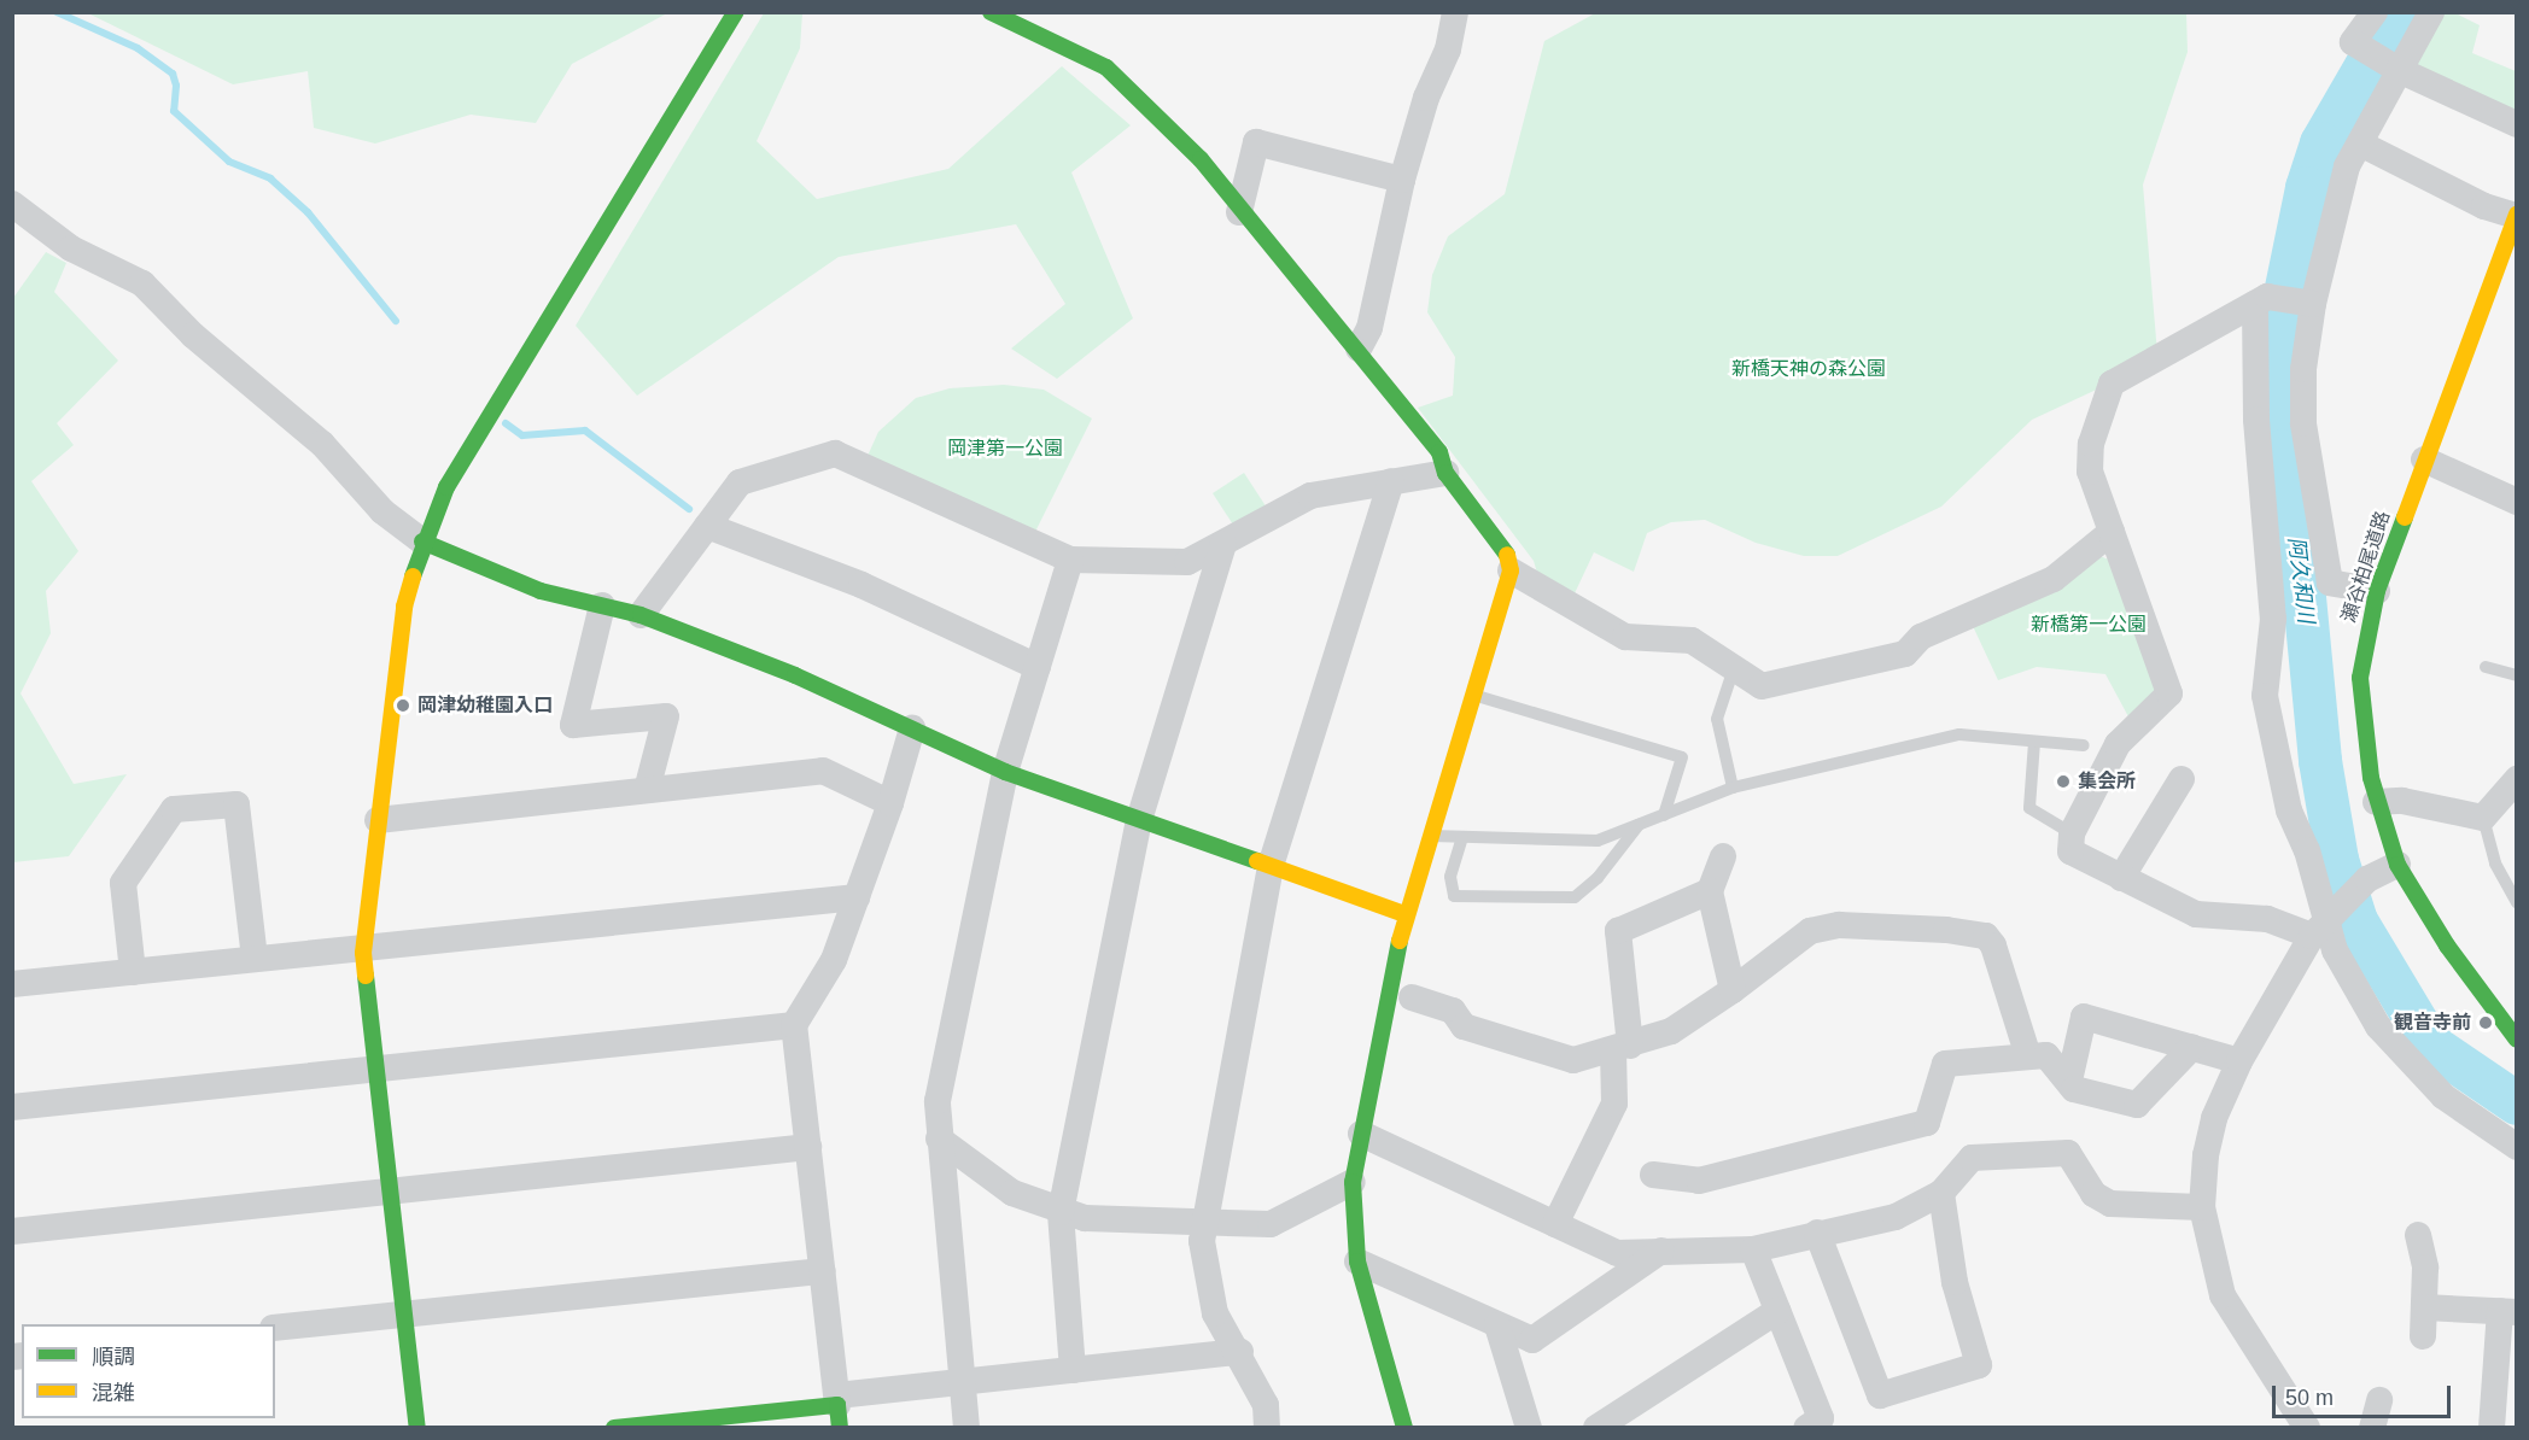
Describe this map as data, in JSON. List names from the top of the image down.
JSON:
{
  "streets": {
    "street": ["瀬谷柏尾道路"]
  },
  "water": ["阿久和川"],
  "parks": ["新橋天神の森公園", "岡津第一公園", "新橋第一公園"],
  "places": ["岡津幼稚園入口", "集会所", "観音寺前"],
  "legend": ["順調", "混雑"],
  "scale_bar": "50 m"
}
